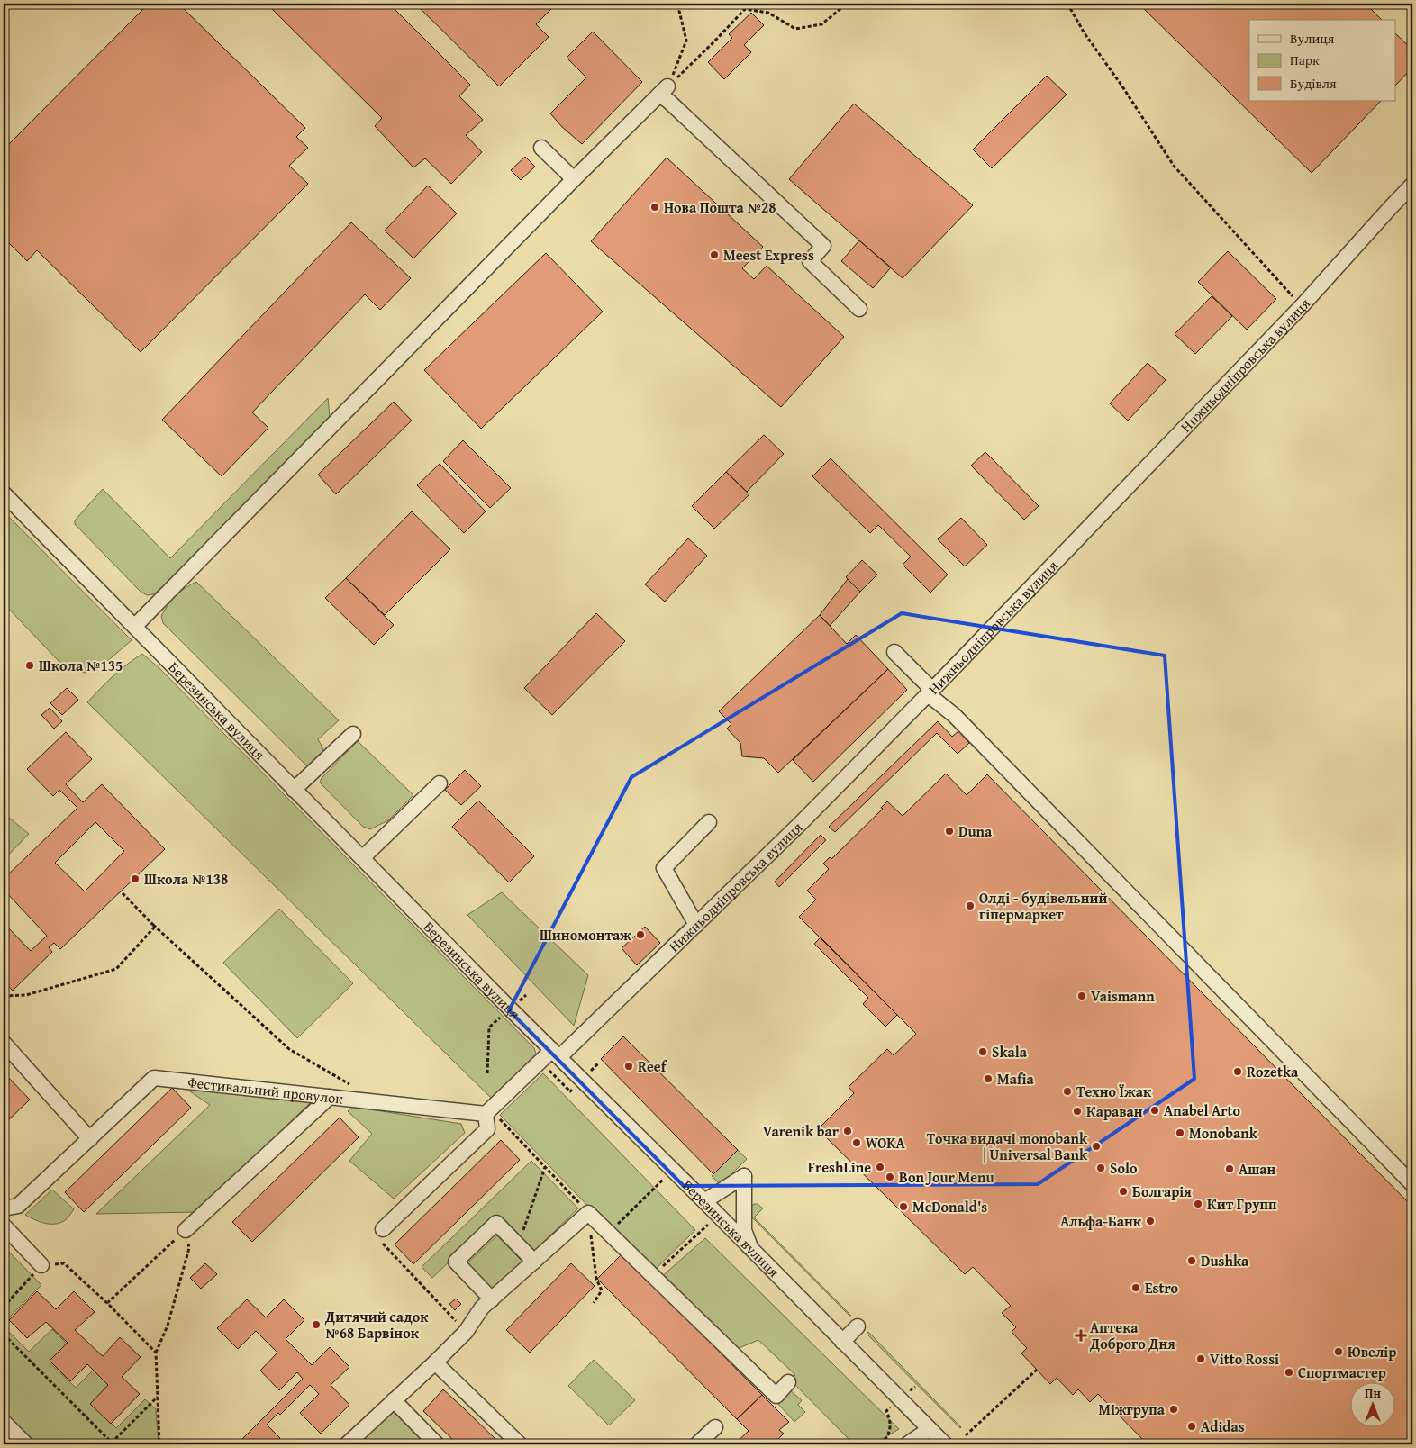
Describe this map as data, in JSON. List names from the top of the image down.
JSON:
{
  "streets": {
    "street": ["Нижньодніпровська вулиця", "Березинська вулиця", "Фестивальний провулок"]
  },
  "crossings": [
    ["Нижньодніпровська вулиця", "Березинська вулиця"]
  ],
  "places": {
    "other": [
      "Нова Пошта №28",
      "Meest Express",
      "Школа №135",
      "Duna",
      "Школа №138",
      "Олді - будівельний гіпермаркет",
      "Шиномонтаж",
      "Vaismann",
      "Skala",
      "Reef",
      "Rozetka",
      "Mafia",
      "Техно Їжак",
      "Anabel Arto",
      "Караван",
      "Varenik bar",
      "Monobank",
      "WOKA",
      "Точка видачі monobank | Universal Bank",
      "FreshLine",
      "Solo",
      "Ашан",
      "Bon Jour Menu",
      "Болгарія",
      "Кит Групп",
      "McDonald's",
      "Альфа-Банк",
      "Dushka",
      "Estro",
      "Дитячий садок №68 Барвінок",
      "Ювелір",
      "Vitto Rossi",
      "Спортмастер",
      "Міжгрупа",
      "Adidas"
    ],
    "health": ["Аптека Доброго Дня"]
  },
  "legend": ["Вулиця", "Парк", "Будівля"],
  "north": "top"
}
